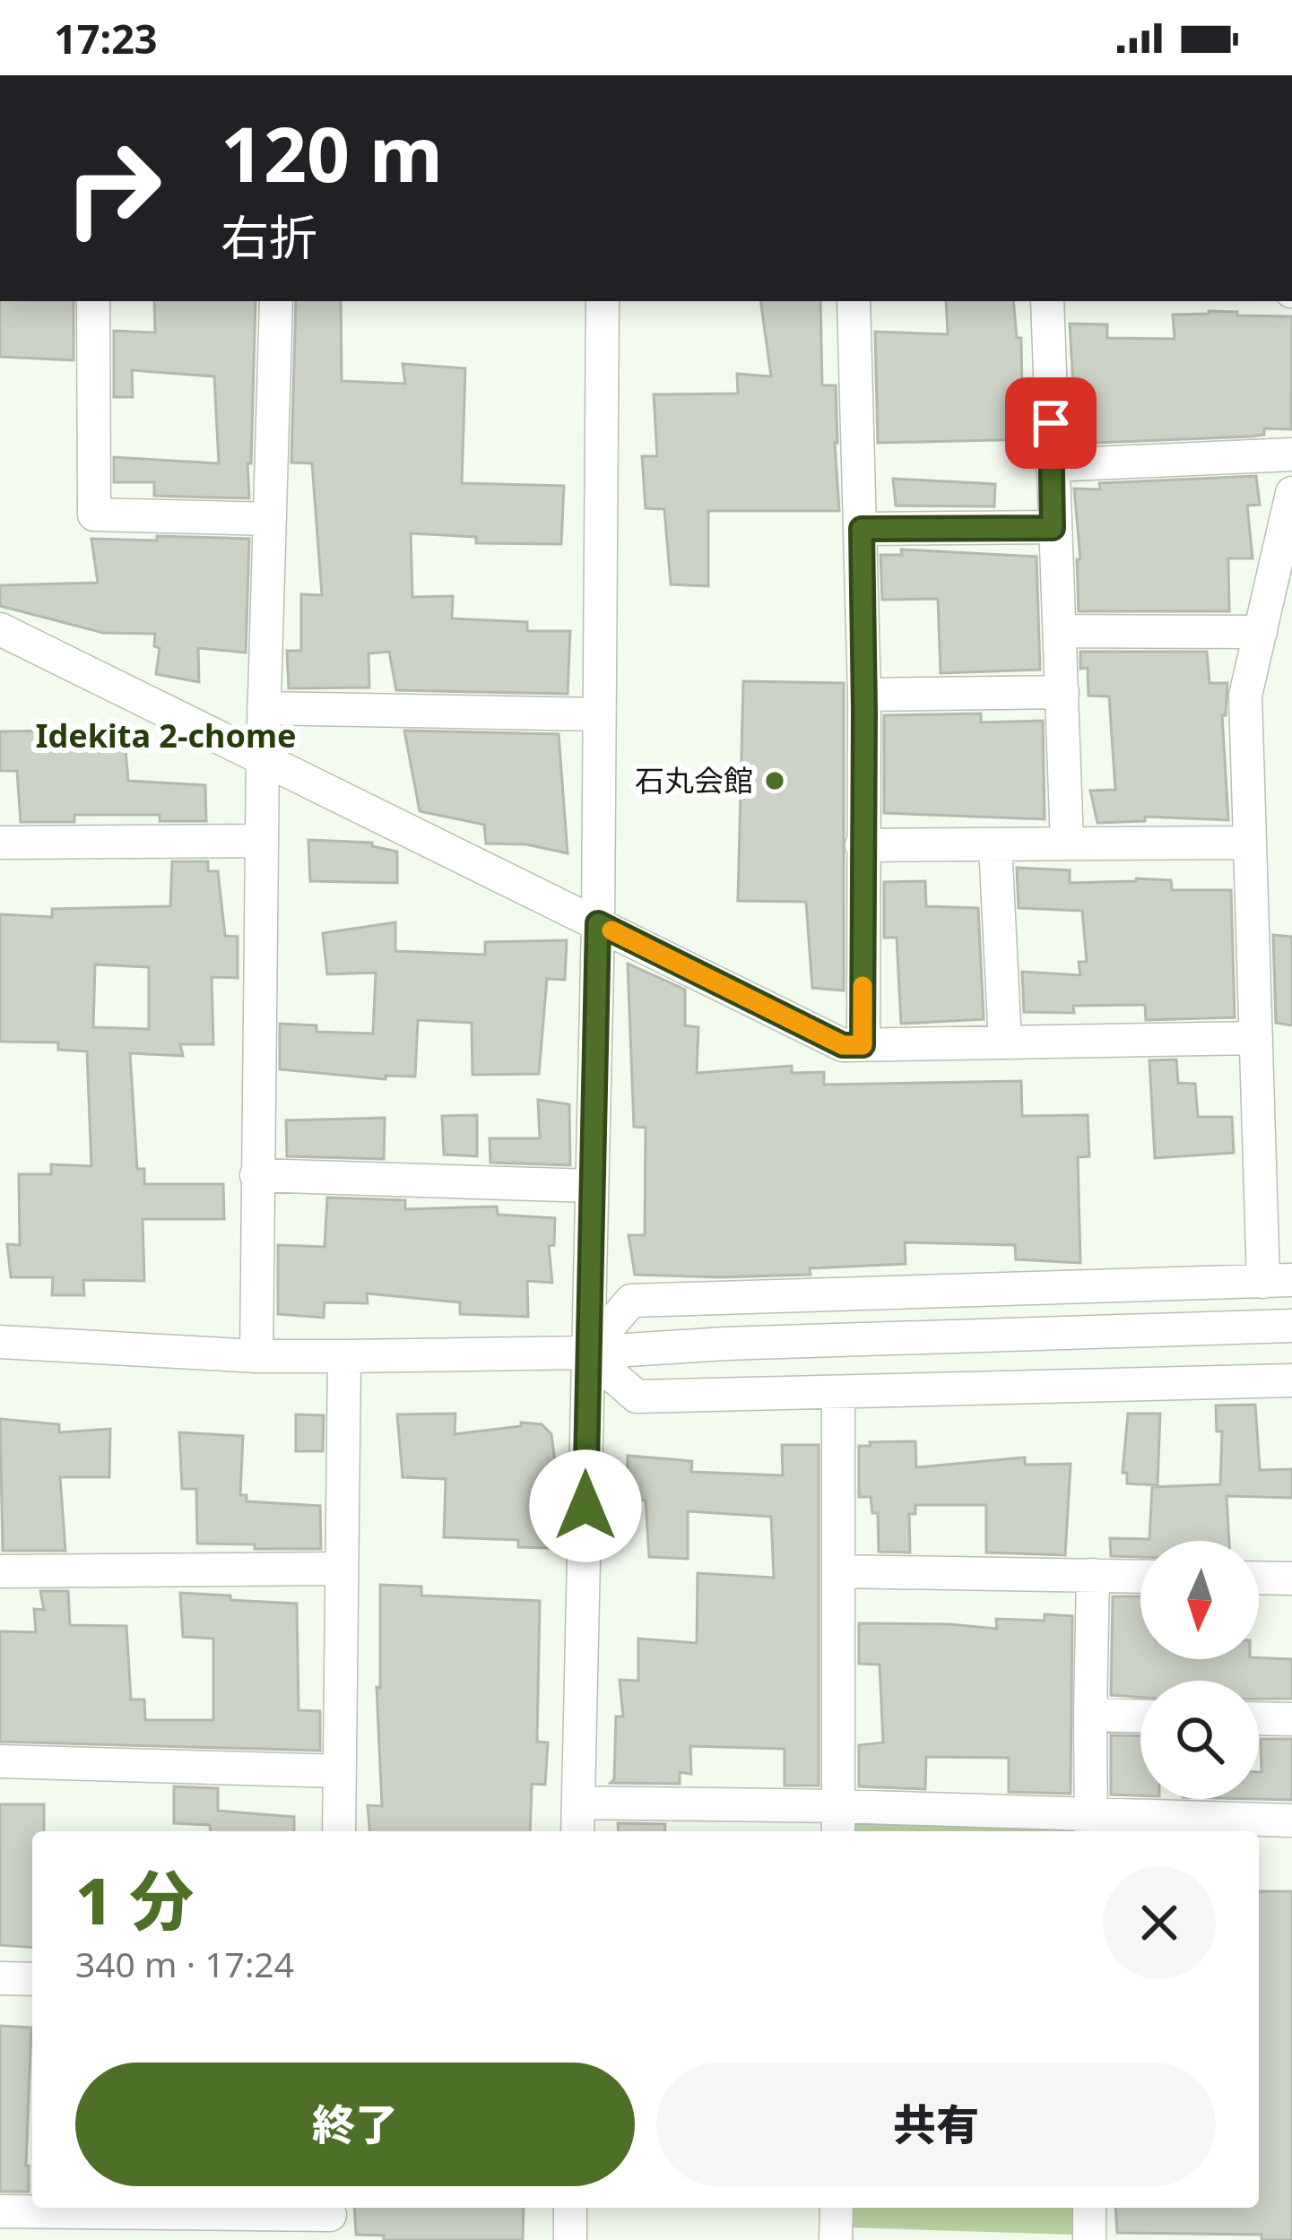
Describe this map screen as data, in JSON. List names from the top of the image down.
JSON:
{
  "districts": ["Idekita 2-chome"],
  "places": ["石丸会館"],
  "north": "bottom",
  "page": {
    "status": "17:23",
    "turn": ["120 m", "右折"],
    "heading": ["1 分", "340 m · 17:24"],
    "buttons": ["終了", "共有"]
  }
}
